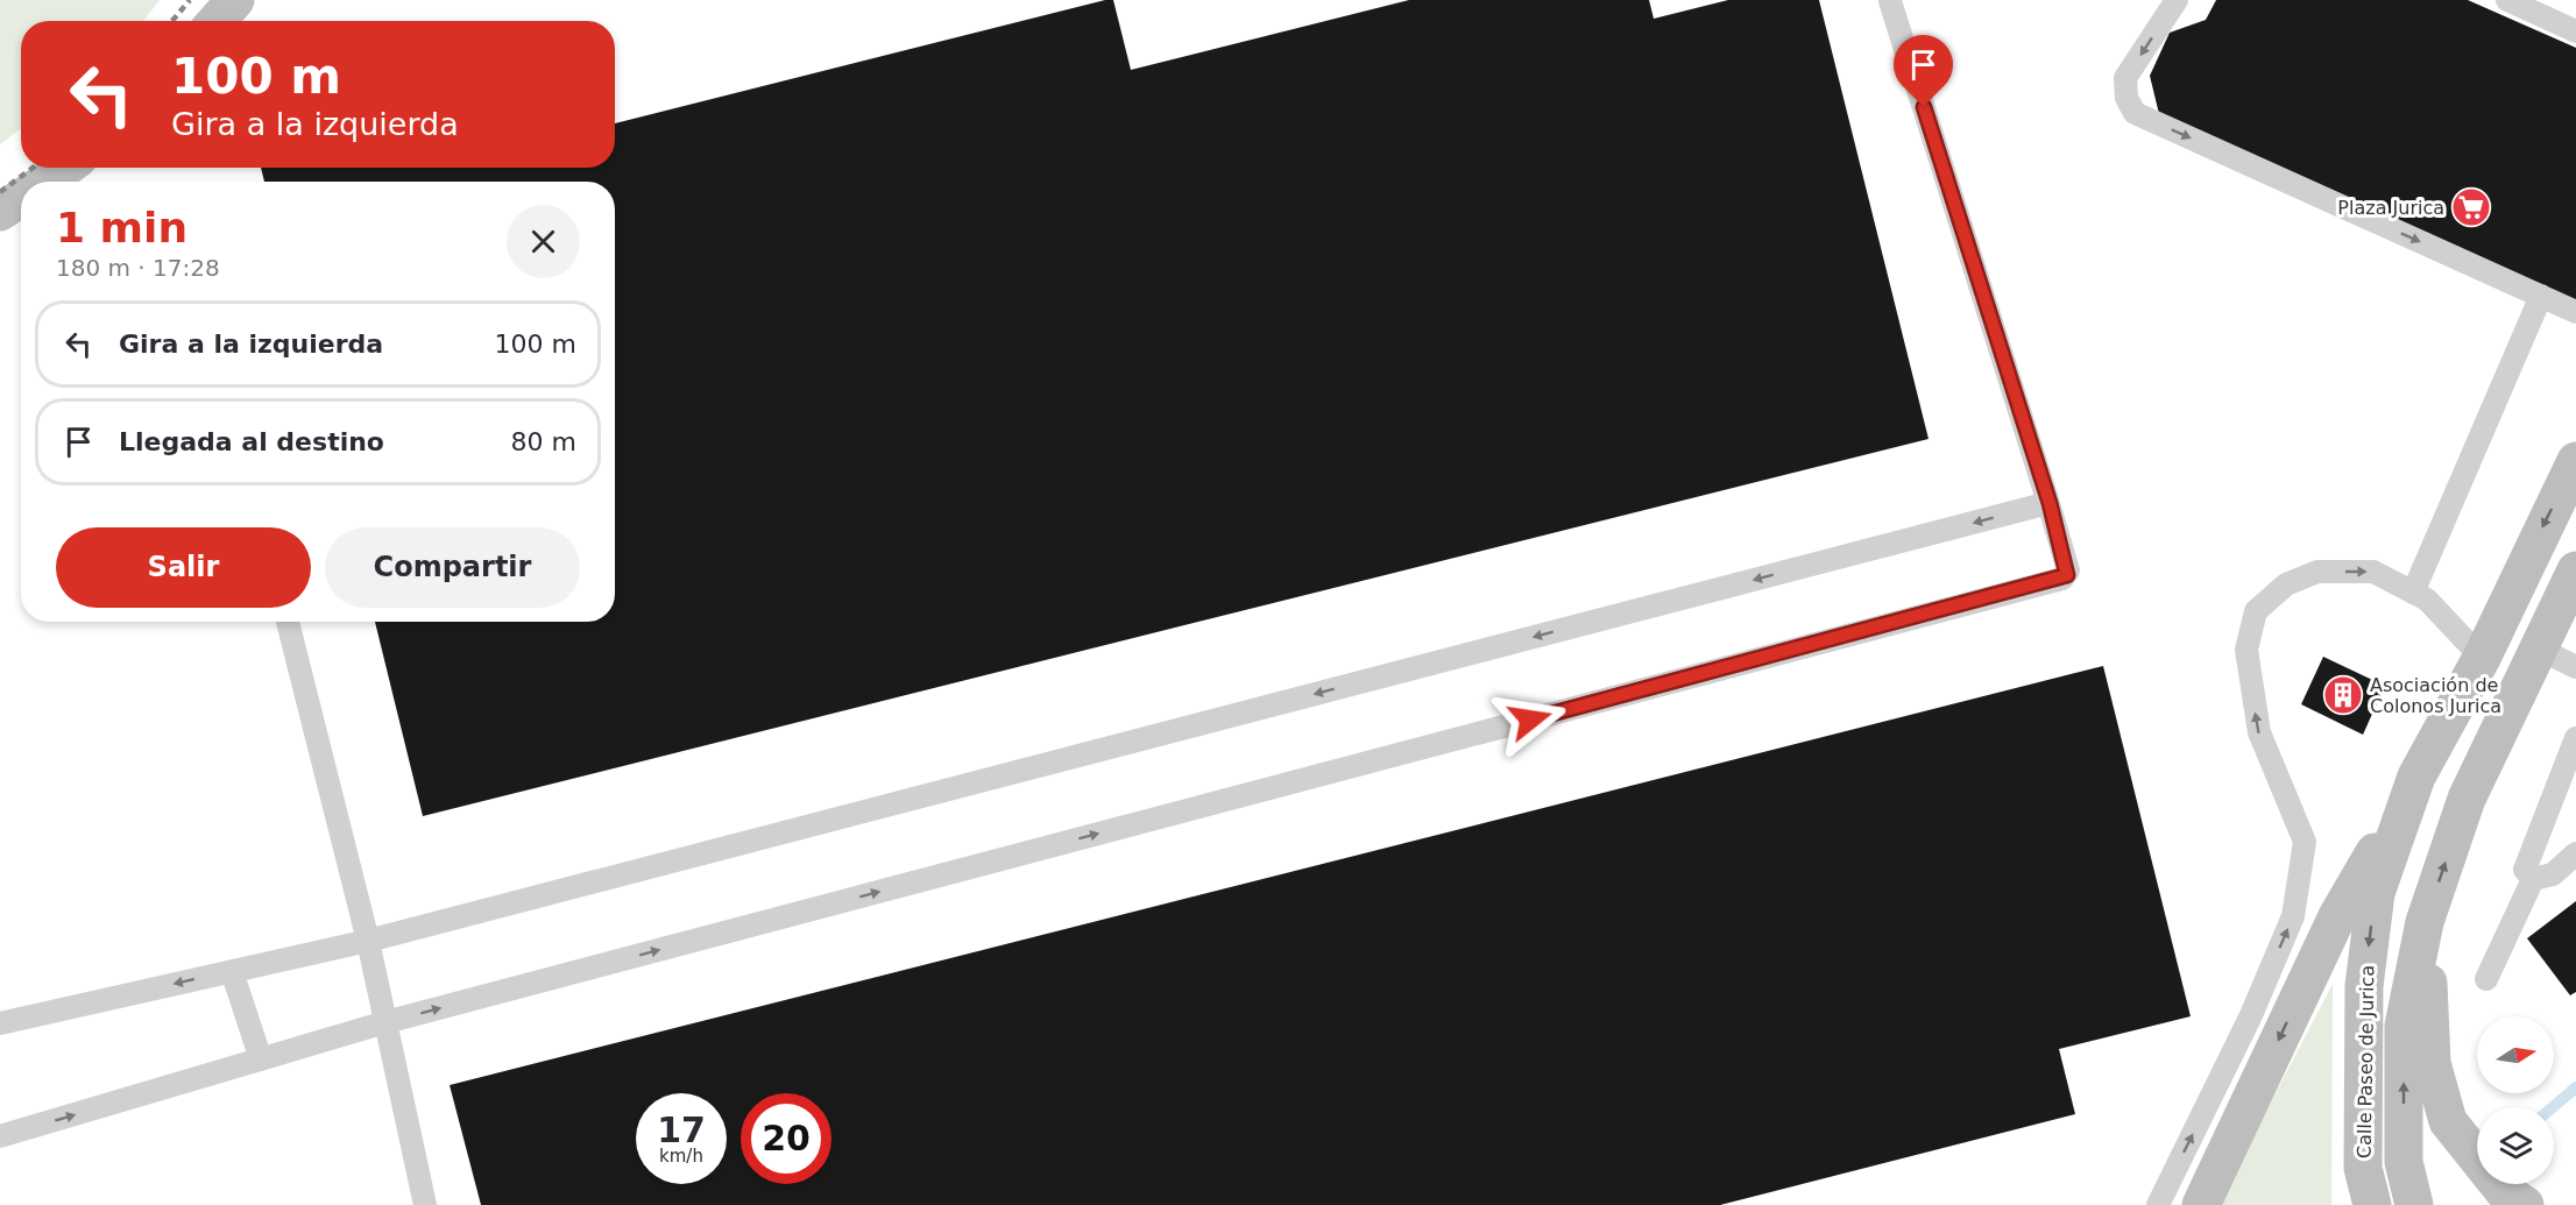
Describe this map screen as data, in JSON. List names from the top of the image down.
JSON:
{
  "streets": {
    "street": ["Calle Paseo de Jurica"]
  },
  "places": {
    "supermarket": ["Plaza Jurica"],
    "building": ["Asociación de Colonos Jurica"]
  },
  "north": "right",
  "page": {
    "turn": ["100 m", "Gira a la izquierda"],
    "heading": ["1 min", "180 m · 17:28"],
    "list": [
      {
        "name": "Gira a la izquierda",
        "value": "100 m"
      },
      {
        "name": "Llegada al destino",
        "value": "80 m"
      }
    ],
    "buttons": ["Salir", "Compartir"],
    "speed": "17 km/h",
    "limit": "20"
  }
}
